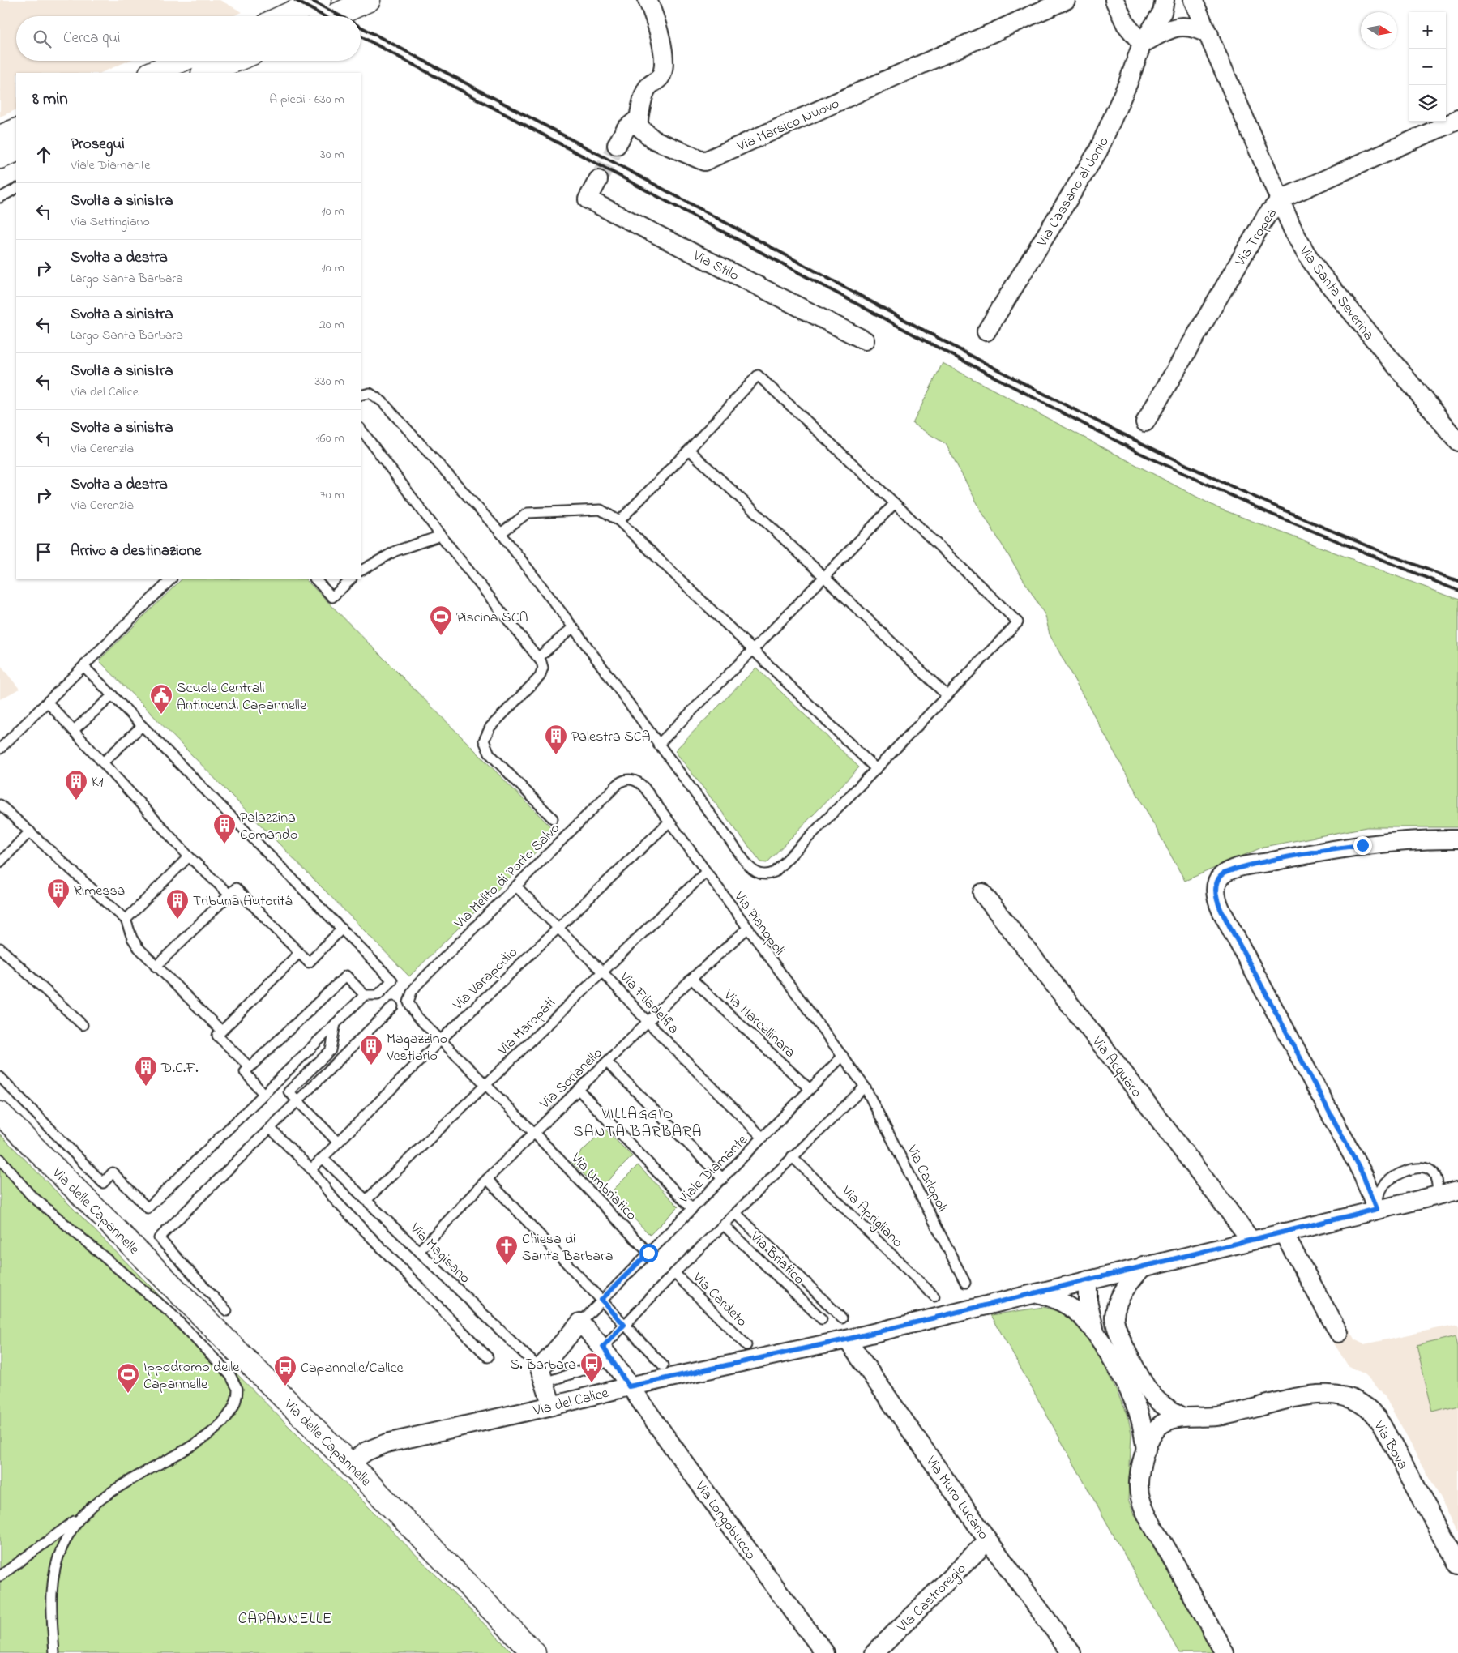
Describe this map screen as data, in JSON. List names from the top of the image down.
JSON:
{
  "streets": {
    "street": [
      "Via Marsico Nuovo",
      "Via Cassano al Jonio",
      "Via Tropea",
      "Via Stilo",
      "Via Santa Severina",
      "Via Acquaro",
      "Via delle Capannelle",
      "Via del Calice",
      "Via Bova",
      "Via Muro Lucano",
      "Via Longobucco",
      "Via Castroregio"
    ],
    "lane": [
      "Via Melito di Porto Salvo",
      "Via Pianopoli",
      "Via Varapodio",
      "Via Filadelfia",
      "Via Marcellinara",
      "Via Maropati",
      "Via Sorianello",
      "Viale Diamante",
      "Via Carlopoli",
      "Via Umbriatico",
      "Via Aprigliano",
      "Via Magisano",
      "Via Briatico",
      "Via Cardeto"
    ]
  },
  "crossings": [
    ["Via Tropea", "Via Santa Severina"],
    ["Via Melito di Porto Salvo", "Via Pianopoli"],
    ["Via Melito di Porto Salvo", "Via Filadelfia"],
    ["Via Melito di Porto Salvo", "Via Umbriatico"],
    ["Via Pianopoli", "Via Varapodio"],
    ["Via Pianopoli", "Via Maropati"],
    ["Via Pianopoli", "Via Sorianello"],
    ["Via Pianopoli", "Viale Diamante"],
    ["Via Pianopoli", "Via Carlopoli"],
    ["Via Varapodio", "Via Filadelfia"],
    ["Via Varapodio", "Via Umbriatico"],
    ["Via Varapodio", "Via Magisano"],
    ["Via Filadelfia", "Via Maropati"],
    ["Via Filadelfia", "Via Sorianello"],
    ["Via Filadelfia", "Viale Diamante"],
    ["Via Marcellinara", "Via Sorianello"],
    ["Via Marcellinara", "Viale Diamante"],
    ["Via Maropati", "Via Umbriatico"],
    ["Via Maropati", "Via Magisano"],
    ["Via Acquaro", "Via del Calice"],
    ["Via Sorianello", "Via Umbriatico"],
    ["Via Sorianello", "Via Magisano"],
    ["Viale Diamante", "Via Umbriatico"],
    ["Viale Diamante", "Via Longobucco"],
    ["Via delle Capannelle", "Via del Calice"],
    ["Via del Calice", "Via Bova"],
    ["Via del Calice", "Via Muro Lucano"],
    ["Via del Calice", "Via Longobucco"],
    ["Via Muro Lucano", "Via Castroregio"]
  ],
  "districts": ["VILLAGGIO SANTA BARBARA", "CAPANNELLE"],
  "places": {
    "sports": ["Piscina SCA", "Ippodromo delle Capannelle"],
    "public building": ["Scuole Centrali Antincendi Capannelle"],
    "building": [
      "Palestra SCA",
      "K1",
      "Palazzina Comando",
      "Rimessa",
      "Tribuna Autoritá",
      "Magazzino Vestiario",
      "D.C.F."
    ],
    "church": ["Chiesa di Santa Barbara"],
    "bus stop": ["S. Barbara", "Capannelle/Calice"]
  },
  "north": "right",
  "page": {
    "map_buttons": ["+", "−"],
    "search": "Cerca qui",
    "heading": ["8 min", "A piedi · 630 m"],
    "list": [
      ["Prosegui", "Viale Diamante", "30 m"],
      ["Svolta a sinistra", "Via Settingiano", "10 m"],
      ["Svolta a destra", "Largo Santa Barbara", "10 m"],
      ["Svolta a sinistra", "Largo Santa Barbara", "20 m"],
      ["Svolta a sinistra", "Via del Calice", "330 m"],
      ["Svolta a sinistra", "Via Cerenzia", "160 m"],
      ["Svolta a destra", "Via Cerenzia", "70 m"],
      "Arrivo a destinazione"
    ]
  }
}
